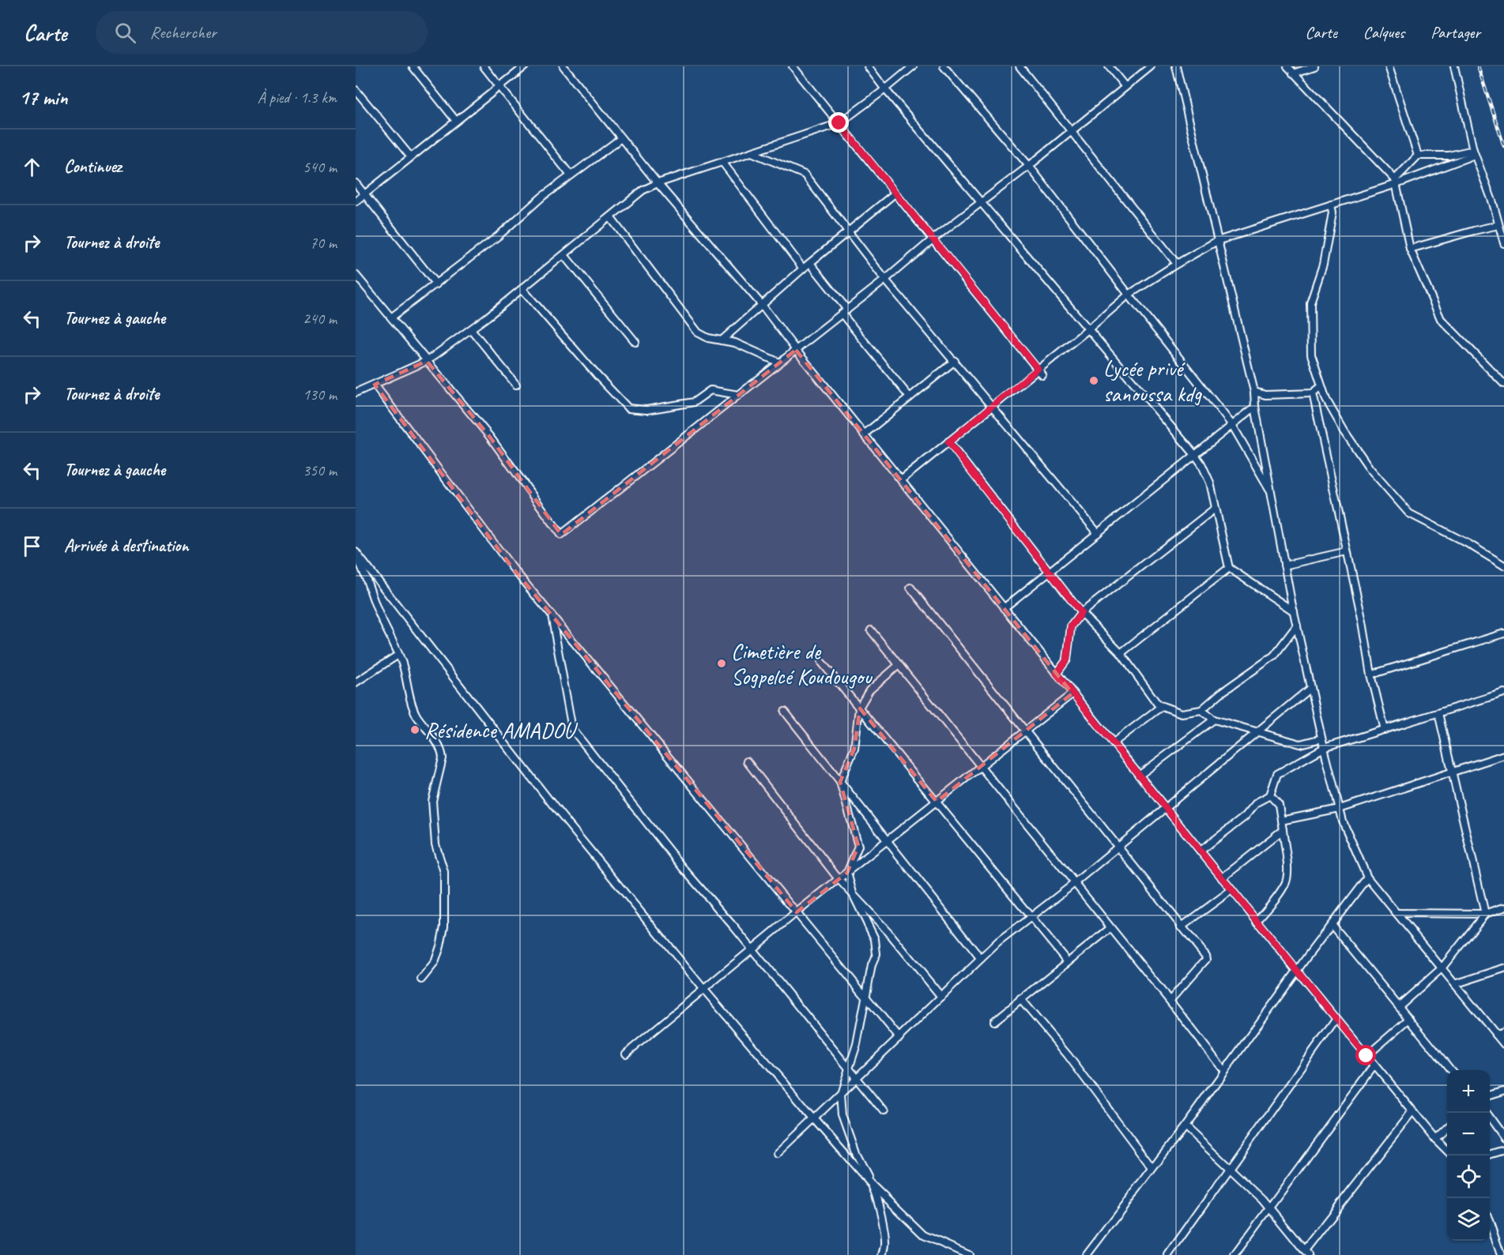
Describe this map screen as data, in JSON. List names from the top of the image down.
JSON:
{
  "places": ["Lycée privé sanoussa kdg", "Cimetière de Sogpelcé Koudougou", "Résidence AMADOU"],
  "page": {
    "header": "Carte",
    "search": "Rechercher",
    "nav": ["Carte", "Calques", "Partager"],
    "heading": ["17 min", "À pied · 1.3 km"],
    "list": [
      ["Continuez", "540 m"],
      ["Tournez à droite", "70 m"],
      ["Tournez à gauche", "240 m"],
      ["Tournez à droite", "130 m"],
      ["Tournez à gauche", "350 m"],
      "Arrivée à destination"
    ],
    "map_buttons": ["+", "−"]
  }
}
